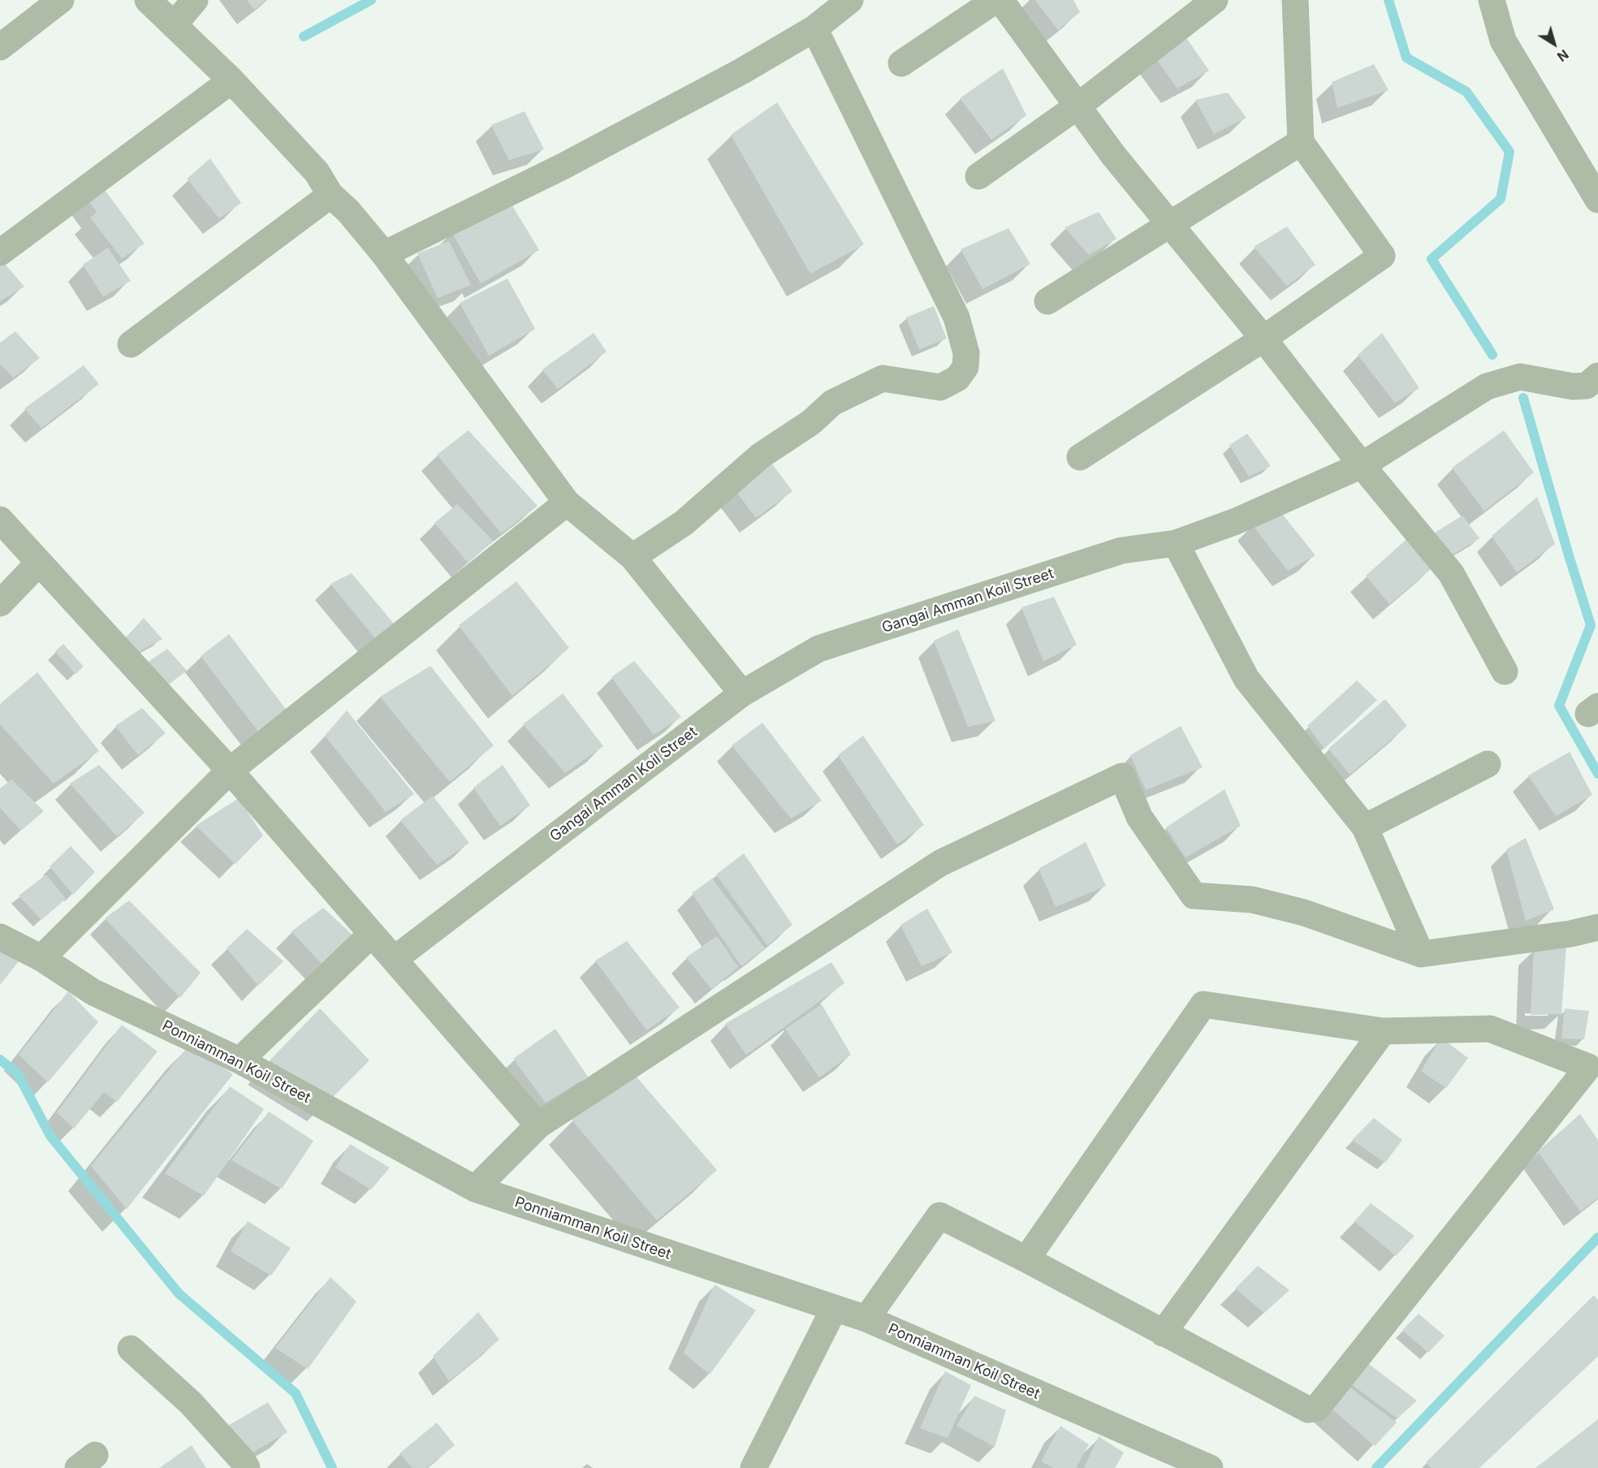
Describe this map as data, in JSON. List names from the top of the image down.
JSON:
{
  "streets": {
    "street": ["Gangai Amman Koil Street", "Ponniamman Koil Street"]
  },
  "north": "bottom right"
}
